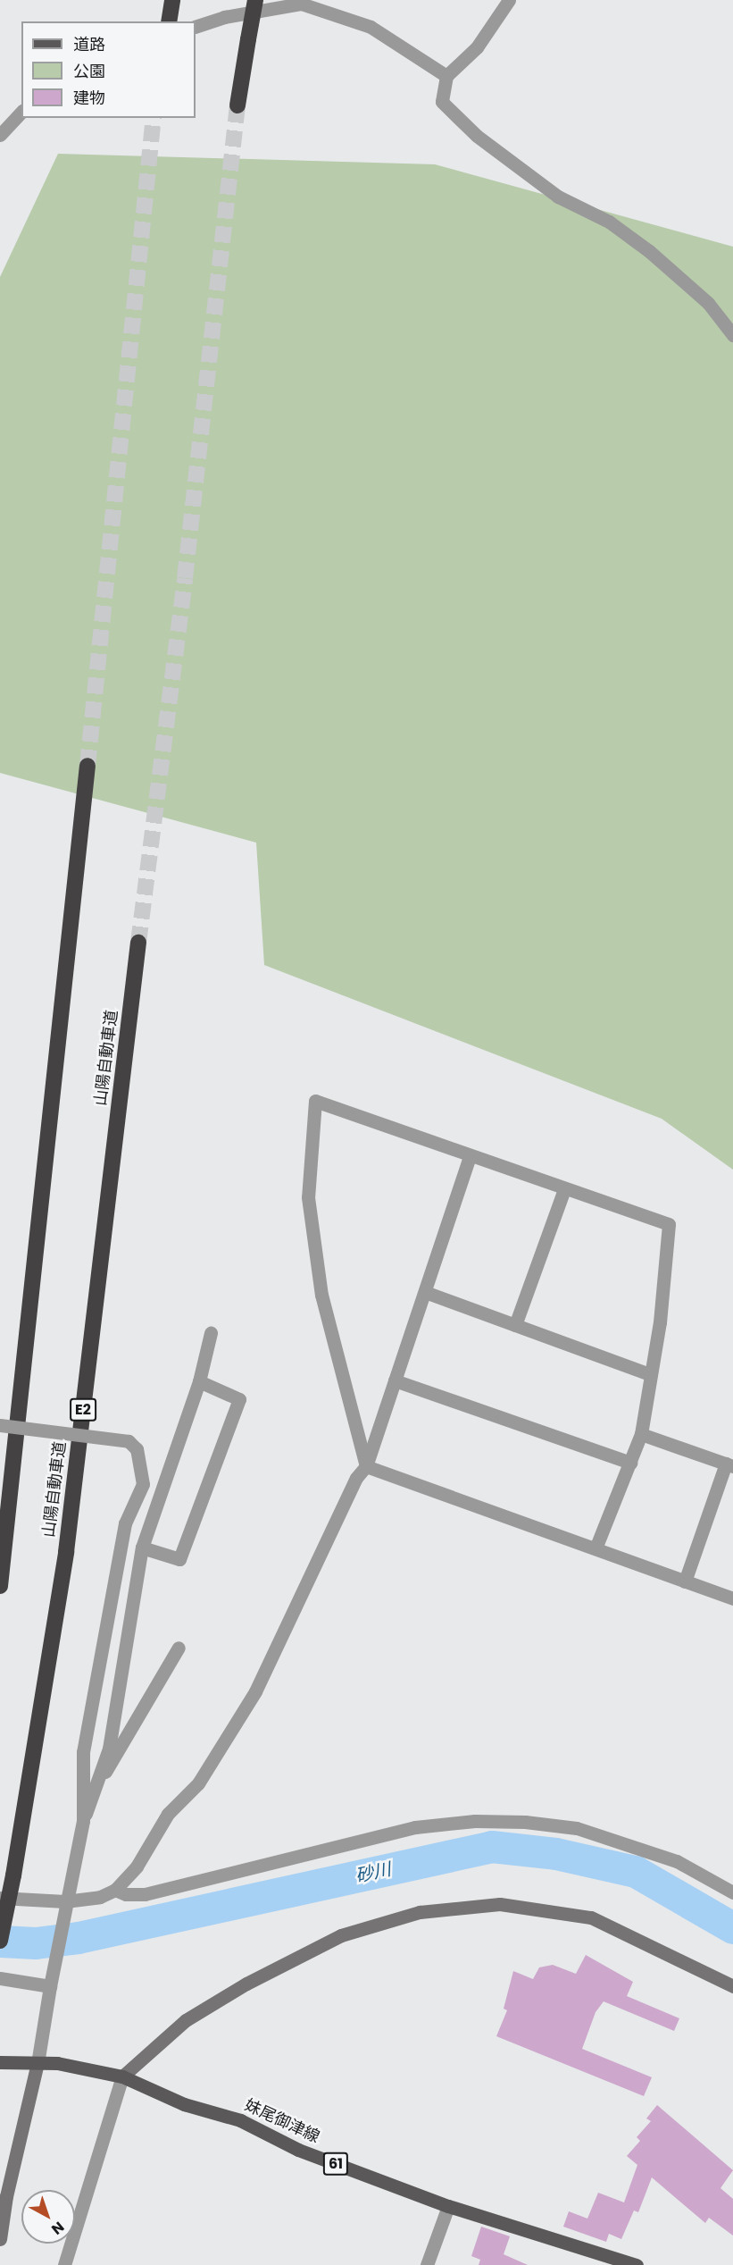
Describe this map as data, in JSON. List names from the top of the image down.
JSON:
{
  "streets": {
    "highway": ["山陽自動車道", "E2"],
    "main road": ["妹尾御津線", "61"]
  },
  "water": ["砂川"],
  "legend": ["道路", "公園", "建物"],
  "north": "bottom right"
}
